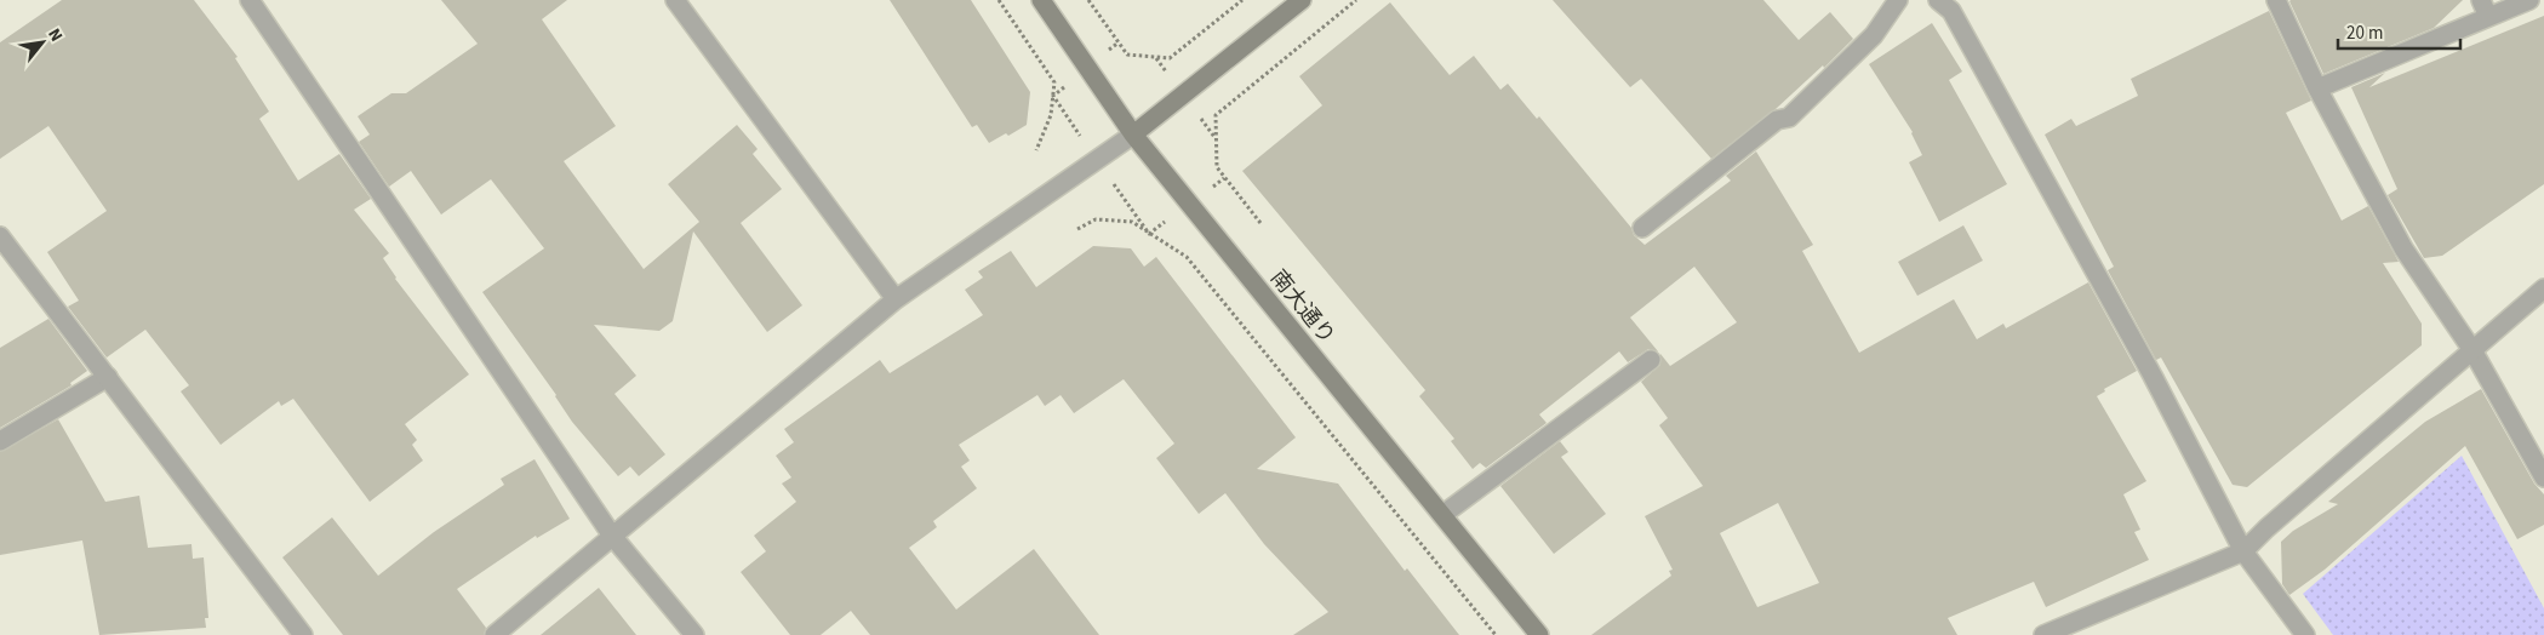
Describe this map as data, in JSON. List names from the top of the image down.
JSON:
{
  "streets": {
    "street": ["南大通り"]
  },
  "scale_bar": "20 m",
  "north": "top right"
}
